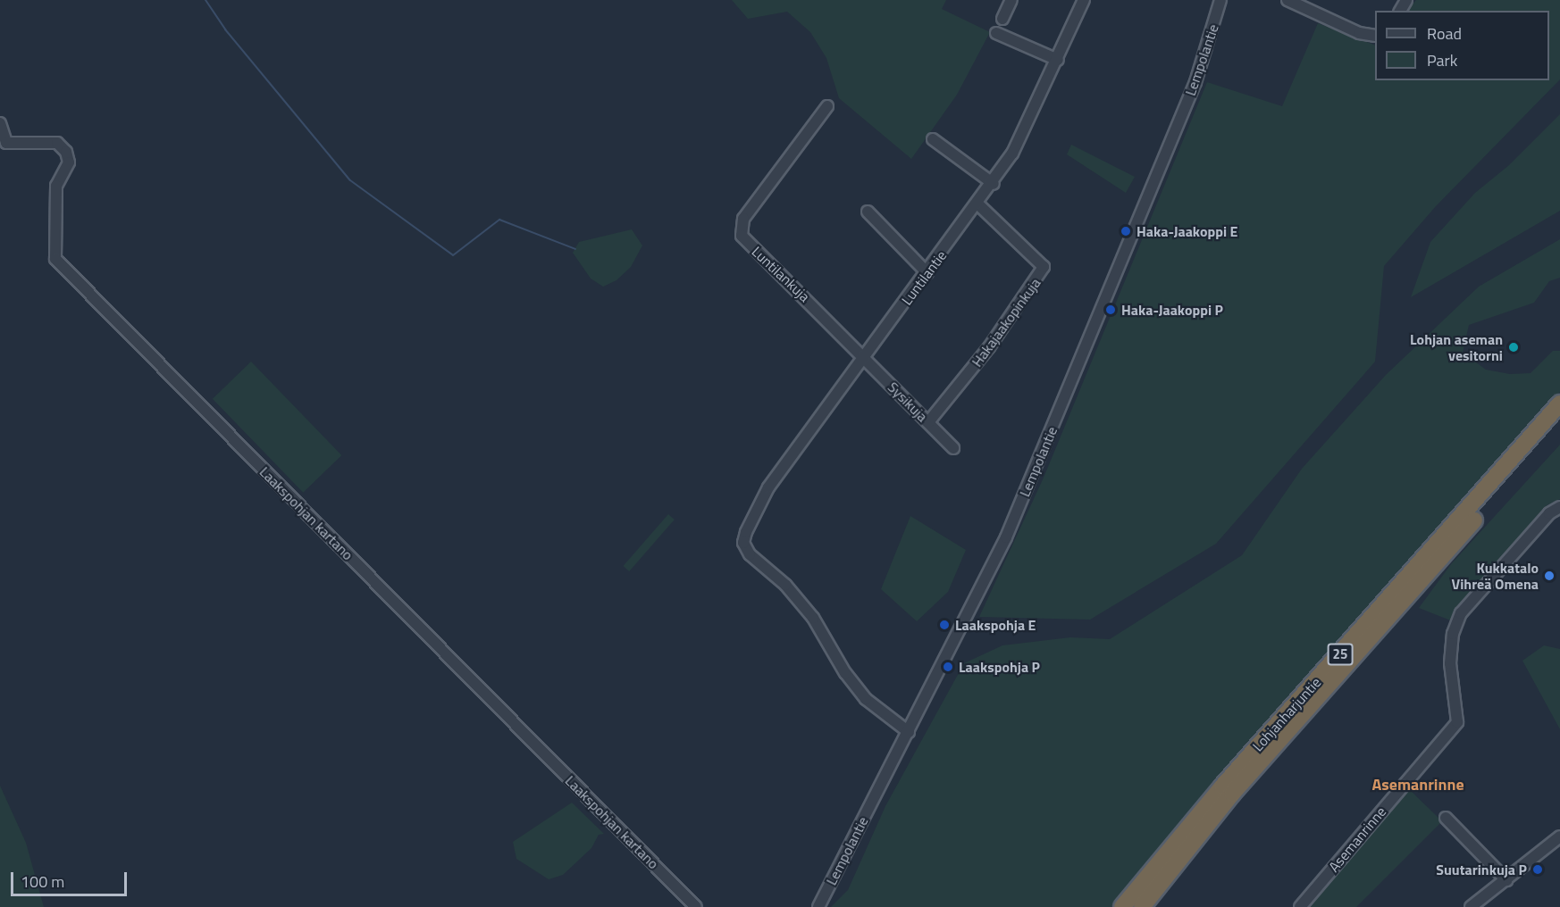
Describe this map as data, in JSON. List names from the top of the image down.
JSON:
{
  "streets": {
    "highway": ["25", "Lohjanharjuntie"],
    "street": [
      "Lempolantie",
      "Luntilankuja",
      "Luntilantie",
      "Hakajaakopinkuja",
      "Sysikuja",
      "Laakspohjan kartano",
      "Asemanrinne"
    ]
  },
  "crossings": [
    ["Lempolantie", "Luntilantie"],
    ["Luntilankuja", "Luntilantie"],
    ["Luntilankuja", "Sysikuja"],
    ["Luntilantie", "Hakajaakopinkuja"],
    ["Luntilantie", "Sysikuja"],
    ["Hakajaakopinkuja", "Sysikuja"]
  ],
  "districts": ["Asemanrinne"],
  "places": [
    "Haka-Jaakoppi E",
    "Haka-Jaakoppi P",
    "Lohjan aseman vesitorni",
    "Kukkatalo Vihreä Omena",
    "Laakspohja E",
    "Laakspohja P",
    "Suutarinkuja P"
  ],
  "legend": ["Road", "Park"],
  "scale_bar": "100 m"
}
